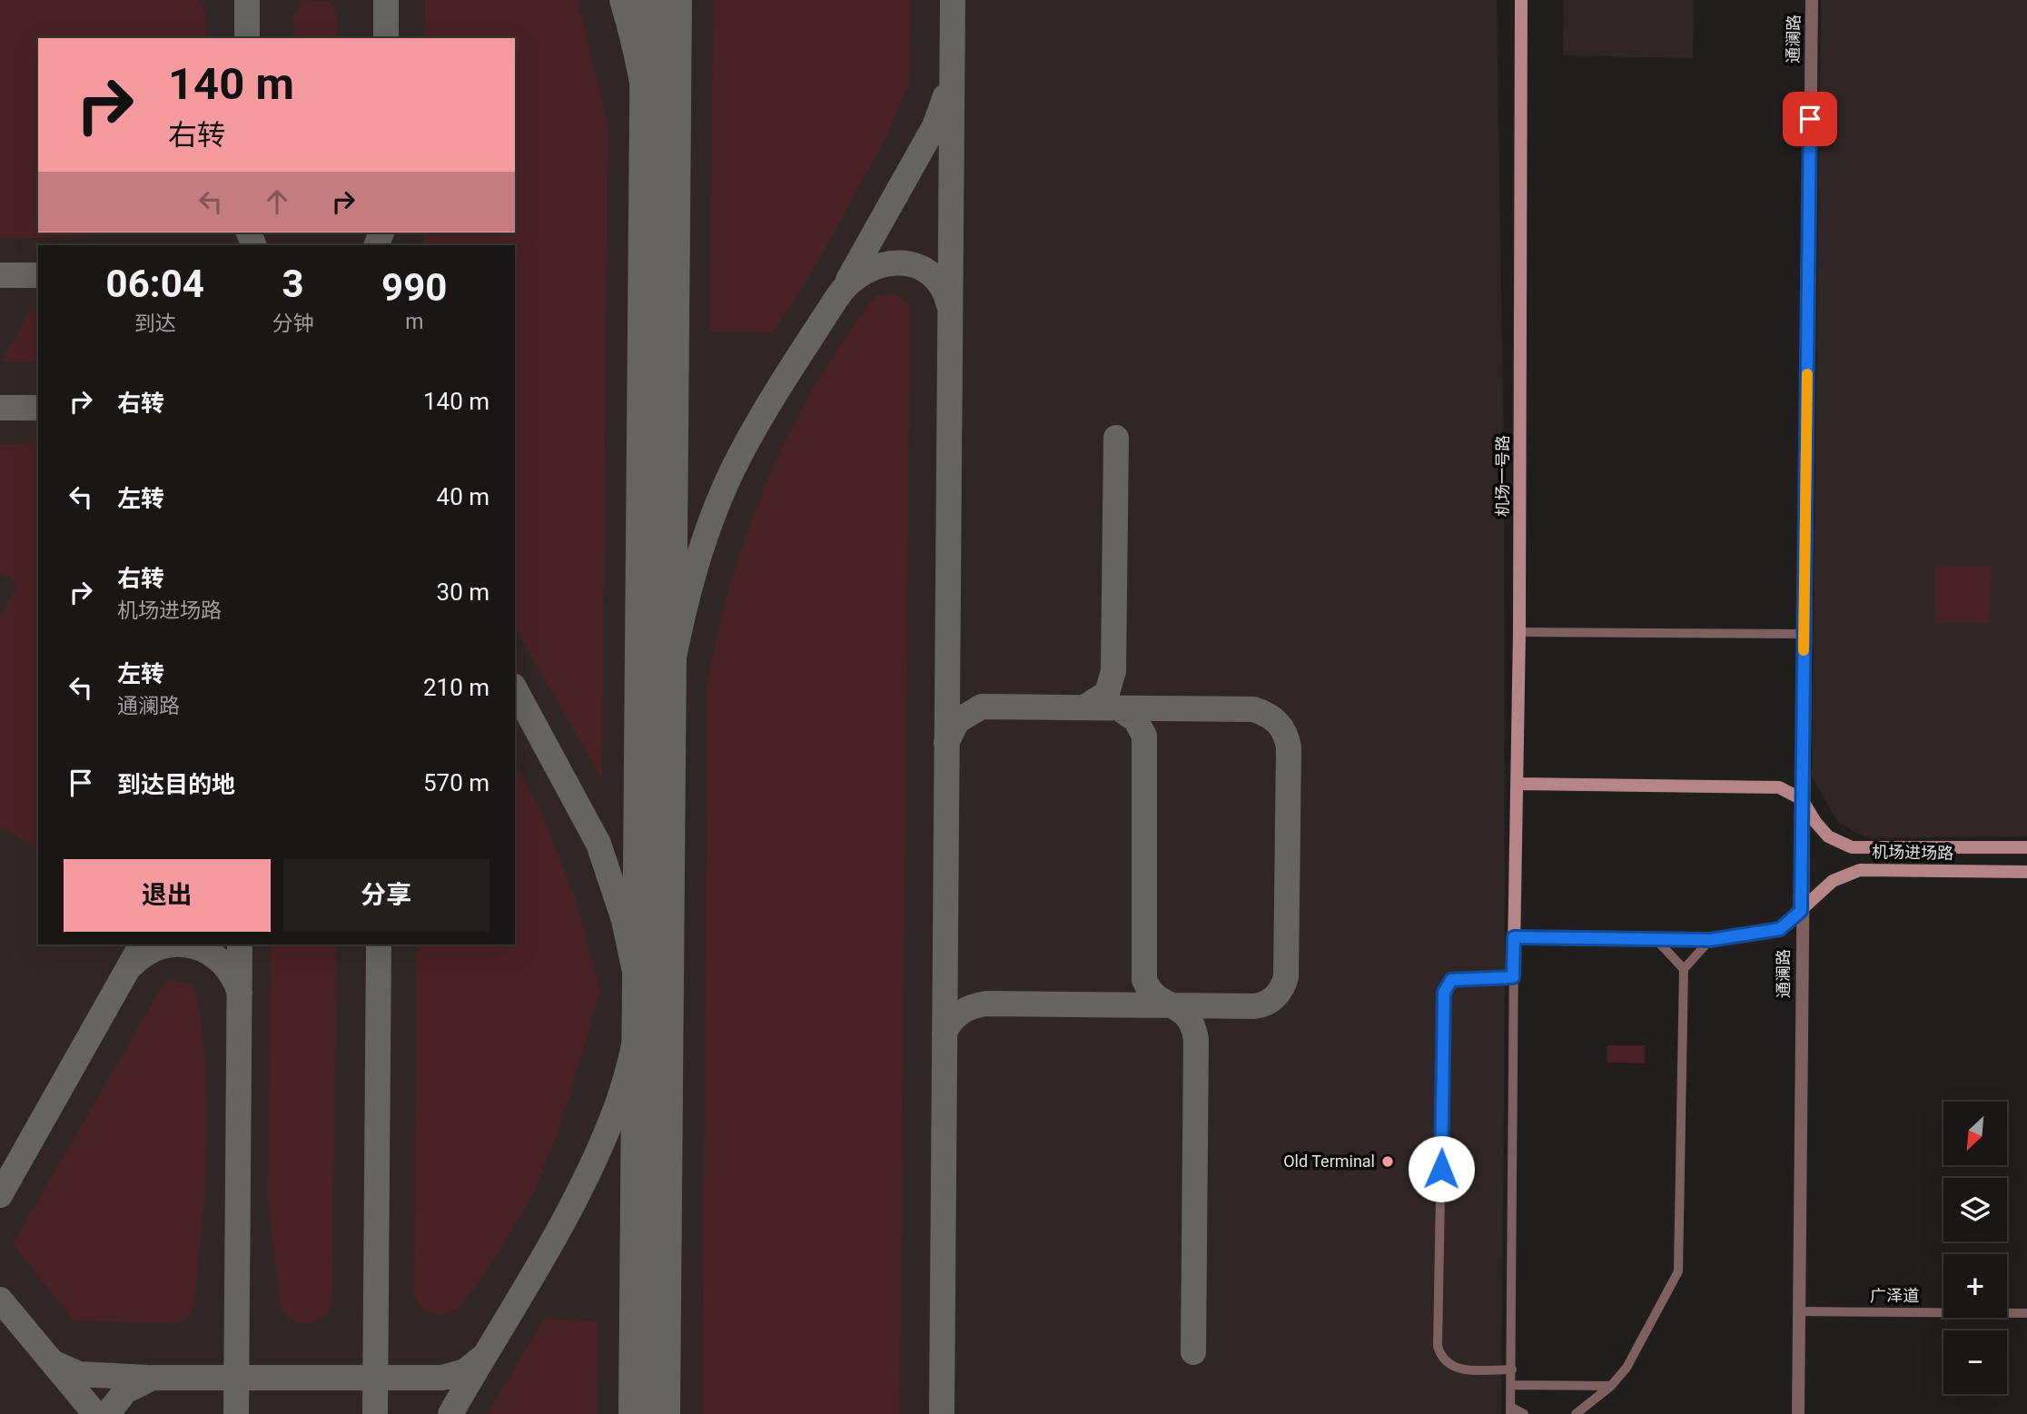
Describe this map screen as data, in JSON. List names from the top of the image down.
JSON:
{
  "streets": {
    "main road": ["机场一号路", "机场进场路"],
    "street": ["通澜路", "广泽道"]
  },
  "crossings": [
    ["通澜路", "机场进场路"],
    ["通澜路", "广泽道"],
    ["机场一号路", "机场进场路"]
  ],
  "places": ["Old Terminal"],
  "north": "bottom left",
  "page": {
    "turn": ["140 m", "右转"],
    "eta": [
      "06:04",
      "到达",
      "3",
      "分钟",
      "990",
      "m"
    ],
    "list": [
      {
        "name": "右转",
        "value": "140 m"
      },
      {
        "name": "左转",
        "value": "40 m"
      },
      {
        "name": "右转",
        "note": "机场进场路",
        "value": "30 m"
      },
      {
        "name": "左转",
        "note": "通澜路",
        "value": "210 m"
      },
      {
        "name": "到达目的地",
        "value": "570 m"
      }
    ],
    "buttons": ["退出", "分享"],
    "map_buttons": ["+", "−"]
  }
}
